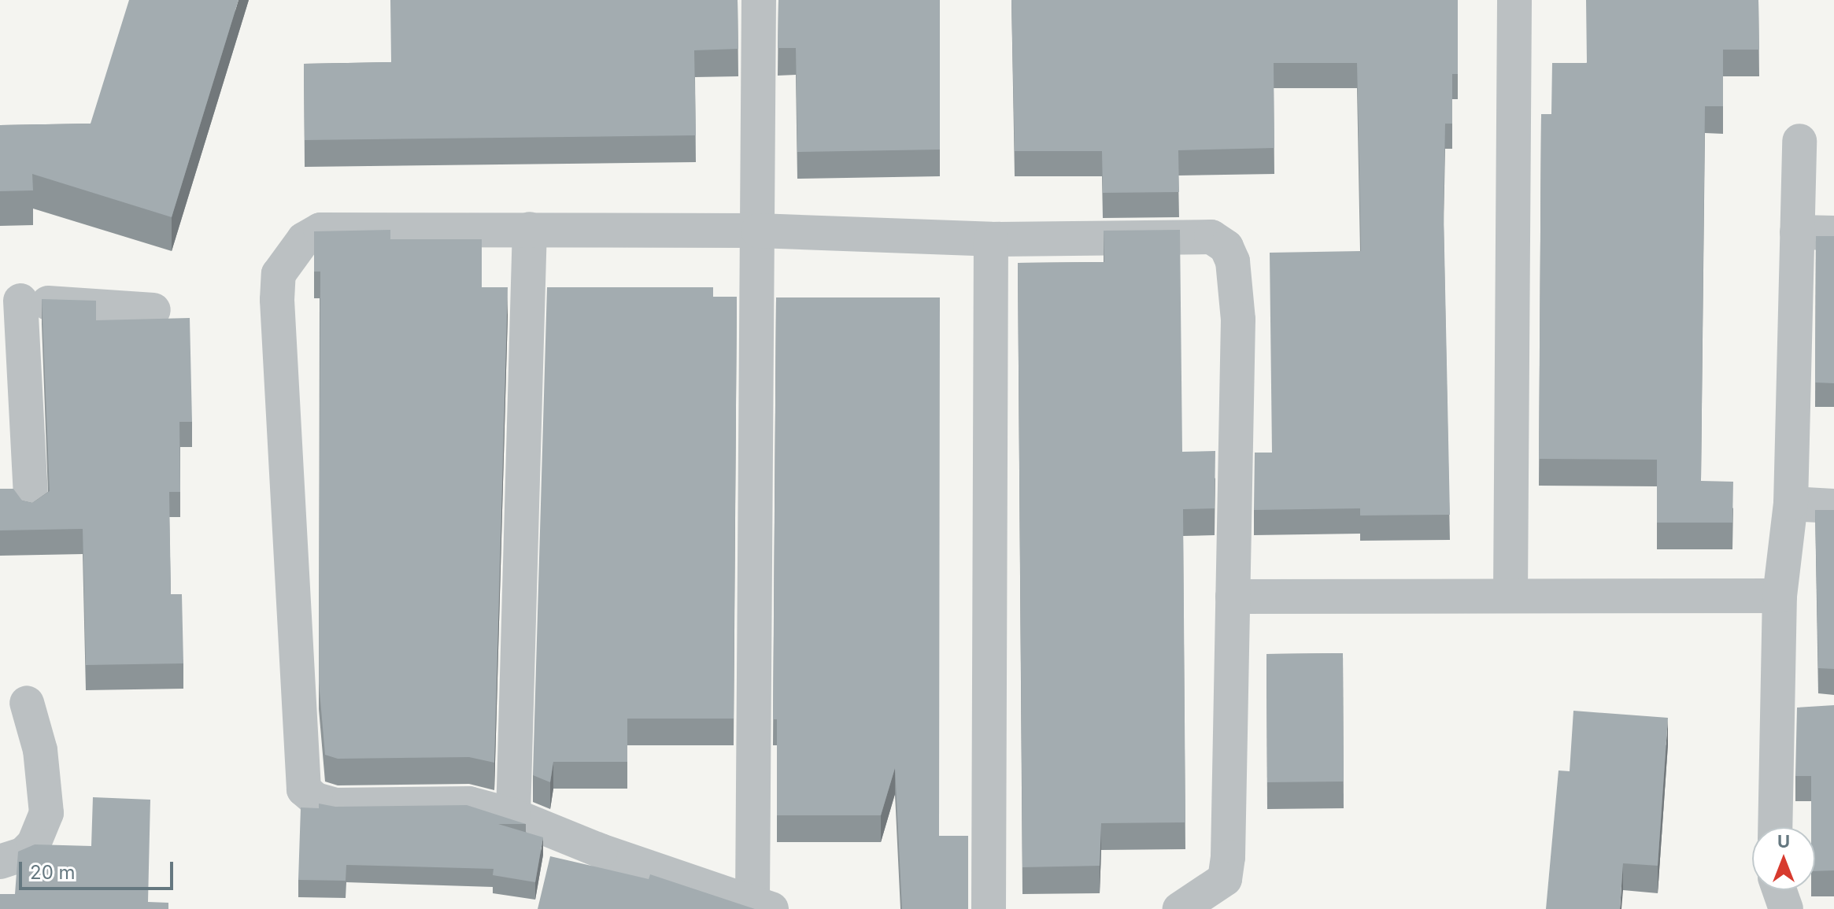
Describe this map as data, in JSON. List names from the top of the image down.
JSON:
{
  "scale_bar": "20 m",
  "north": "top"
}
